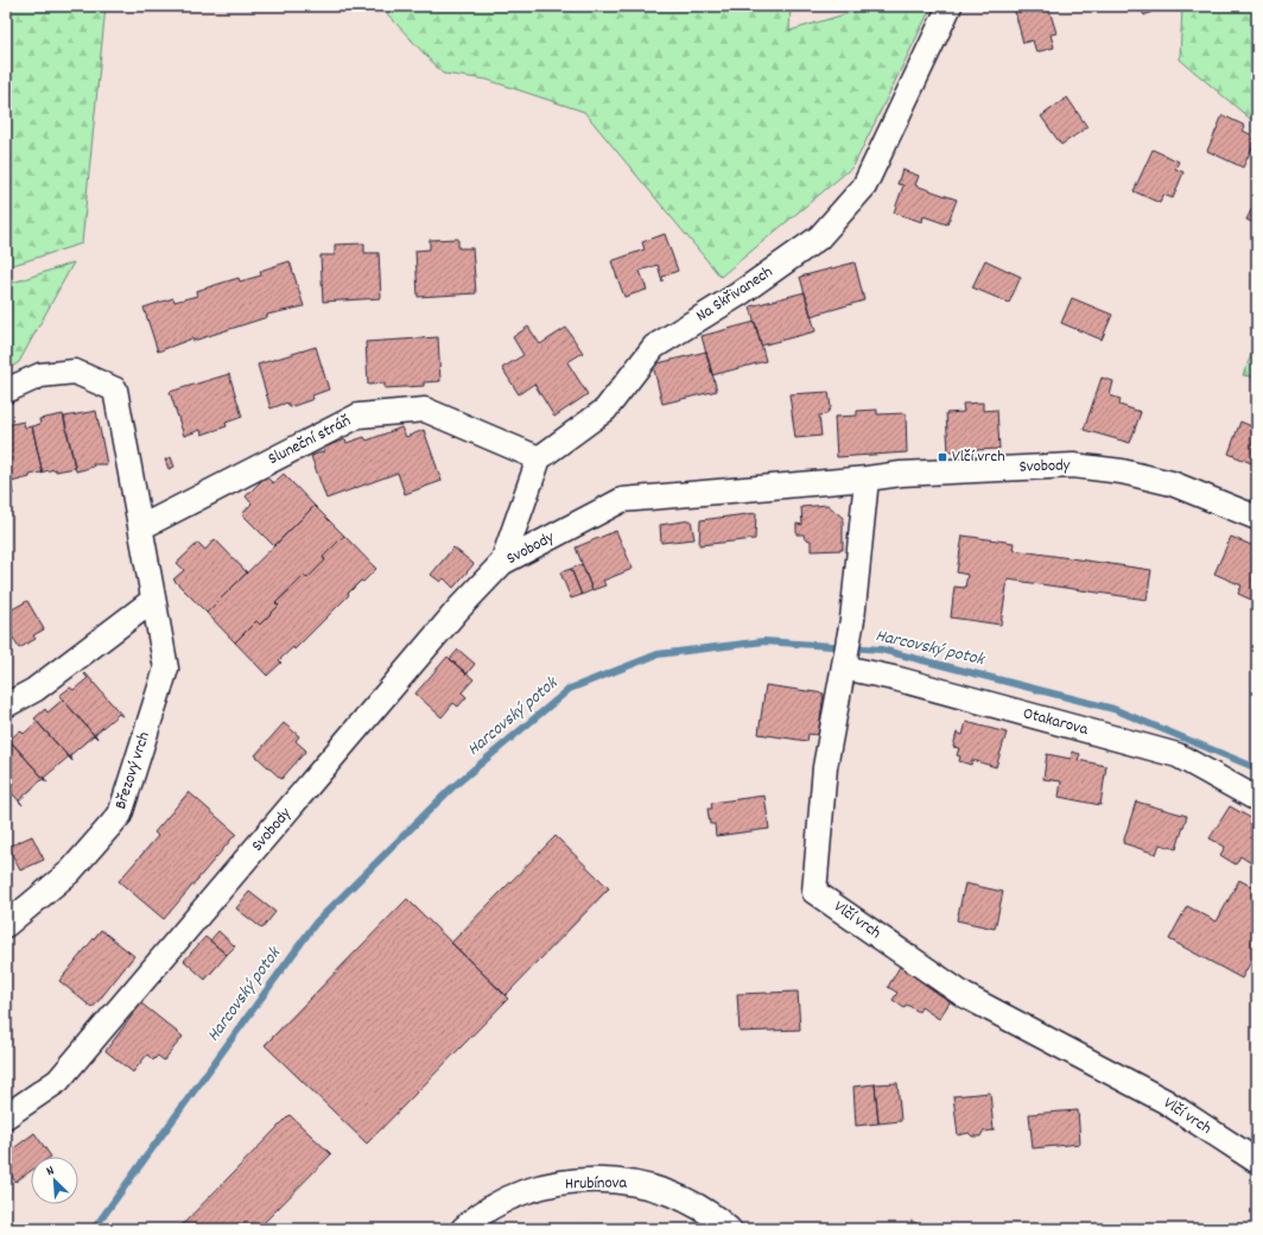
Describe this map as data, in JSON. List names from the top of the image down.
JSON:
{
  "streets": {
    "street": [
      "Na Skřivanech",
      "Sluneční stráň",
      "Svobody",
      "Otakarova",
      "Březový vrch",
      "Vlčí vrch",
      "Hrubínova"
    ]
  },
  "crossings": [
    ["Na Skřivanech", "Sluneční stráň"],
    ["Sluneční stráň", "Březový vrch"],
    ["Svobody", "Vlčí vrch"],
    ["Otakarova", "Vlčí vrch"]
  ],
  "water": ["Harcovský potok"],
  "places": {
    "transit": ["Vlčí vrch"]
  },
  "north": "top left"
}
